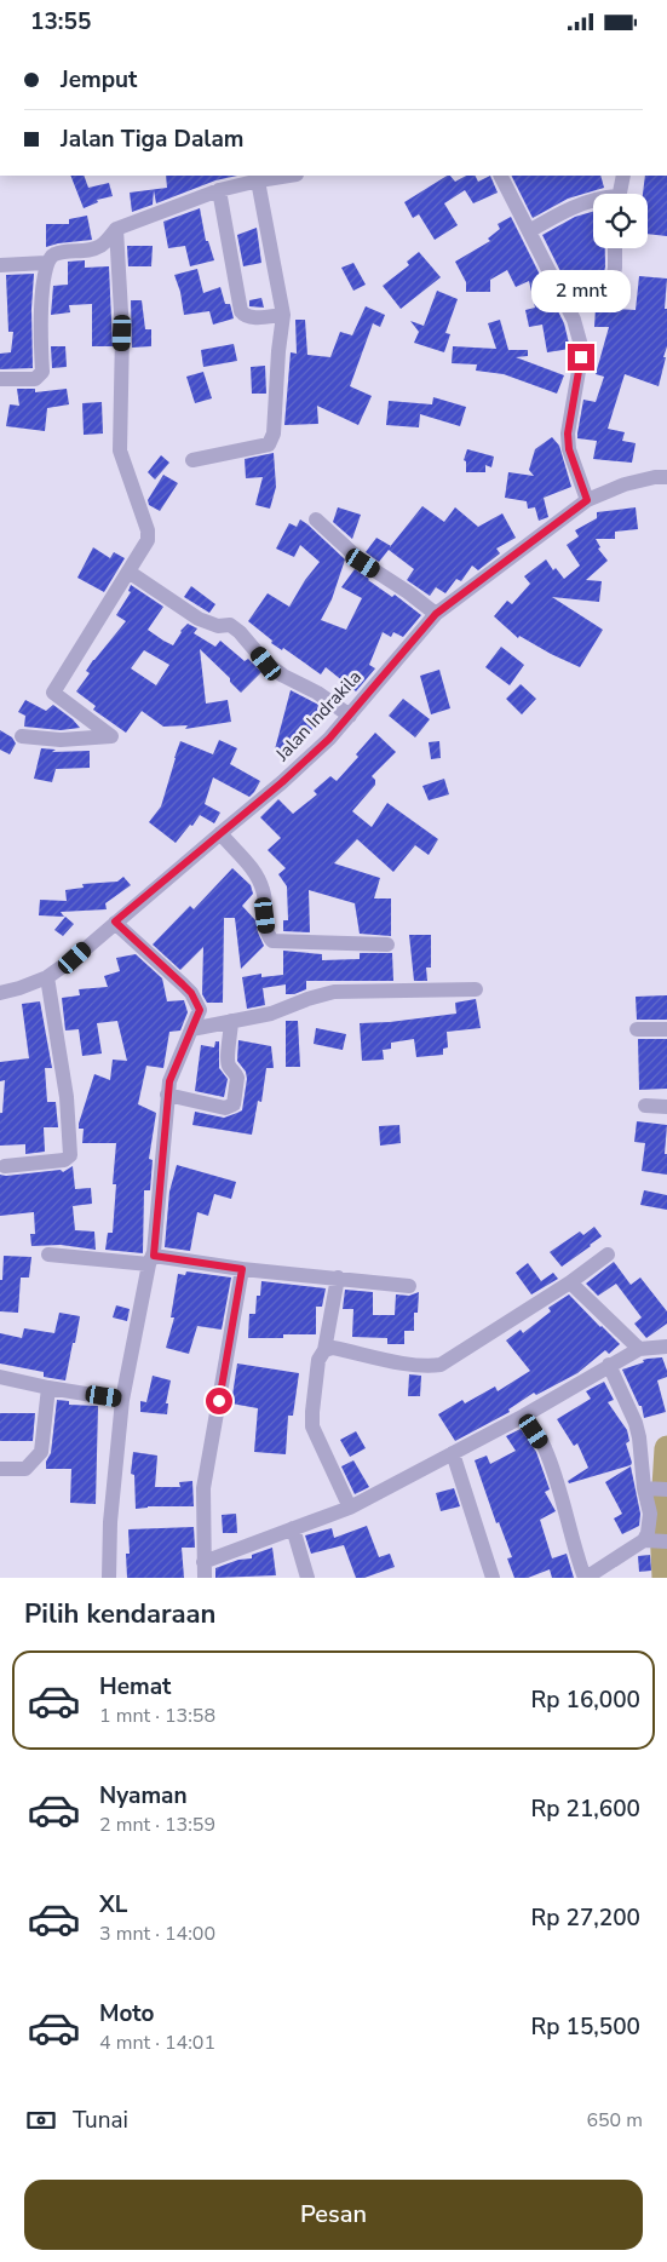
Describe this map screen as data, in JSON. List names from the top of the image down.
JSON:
{
  "streets": {
    "street": ["Jalan Indrakila"]
  },
  "page": {
    "status": "13:55",
    "banner": ["Jemput", "Jalan Tiga Dalam"],
    "bubble": "2 mnt",
    "heading": "Pilih kendaraan",
    "list": [
      {
        "name": "Hemat",
        "note": "1 mnt · 13:58",
        "value": "Rp 16,000"
      },
      {
        "name": "Nyaman",
        "note": "2 mnt · 13:59",
        "value": "Rp 21,600"
      },
      {
        "name": "XL",
        "note": "3 mnt · 14:00",
        "value": "Rp 27,200"
      },
      {
        "name": "Moto",
        "note": "4 mnt · 14:01",
        "value": "Rp 15,500"
      }
    ],
    "pay": ["Tunai", "650 m"],
    "buttons": "Pesan"
  }
}
